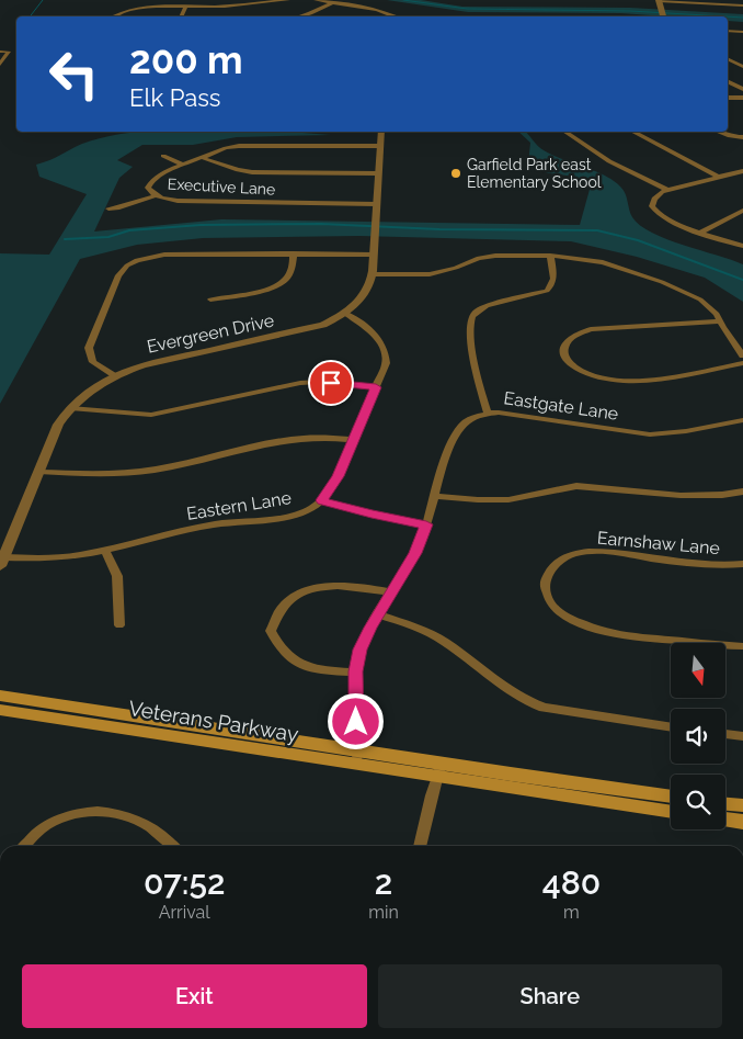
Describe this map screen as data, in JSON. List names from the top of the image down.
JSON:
{
  "streets": {
    "main road": ["Veterans Parkway"],
    "street": [
      "Executive Lane",
      "Evergreen Drive",
      "Eastgate Lane",
      "Eastern Lane",
      "Earnshaw Lane"
    ]
  },
  "crossings": [
    ["Executive Lane", "Evergreen Drive"],
    ["Evergreen Drive", "Eastern Lane"],
    ["Eastgate Lane", "Veterans Parkway"]
  ],
  "places": ["Garfield Park east Elementary School"],
  "north": "bottom",
  "page": {
    "turn": ["200 m", "Elk Pass"],
    "eta": [
      "07:52",
      "Arrival",
      "2",
      "min",
      "480",
      "m"
    ],
    "buttons": ["Exit", "Share"]
  }
}
